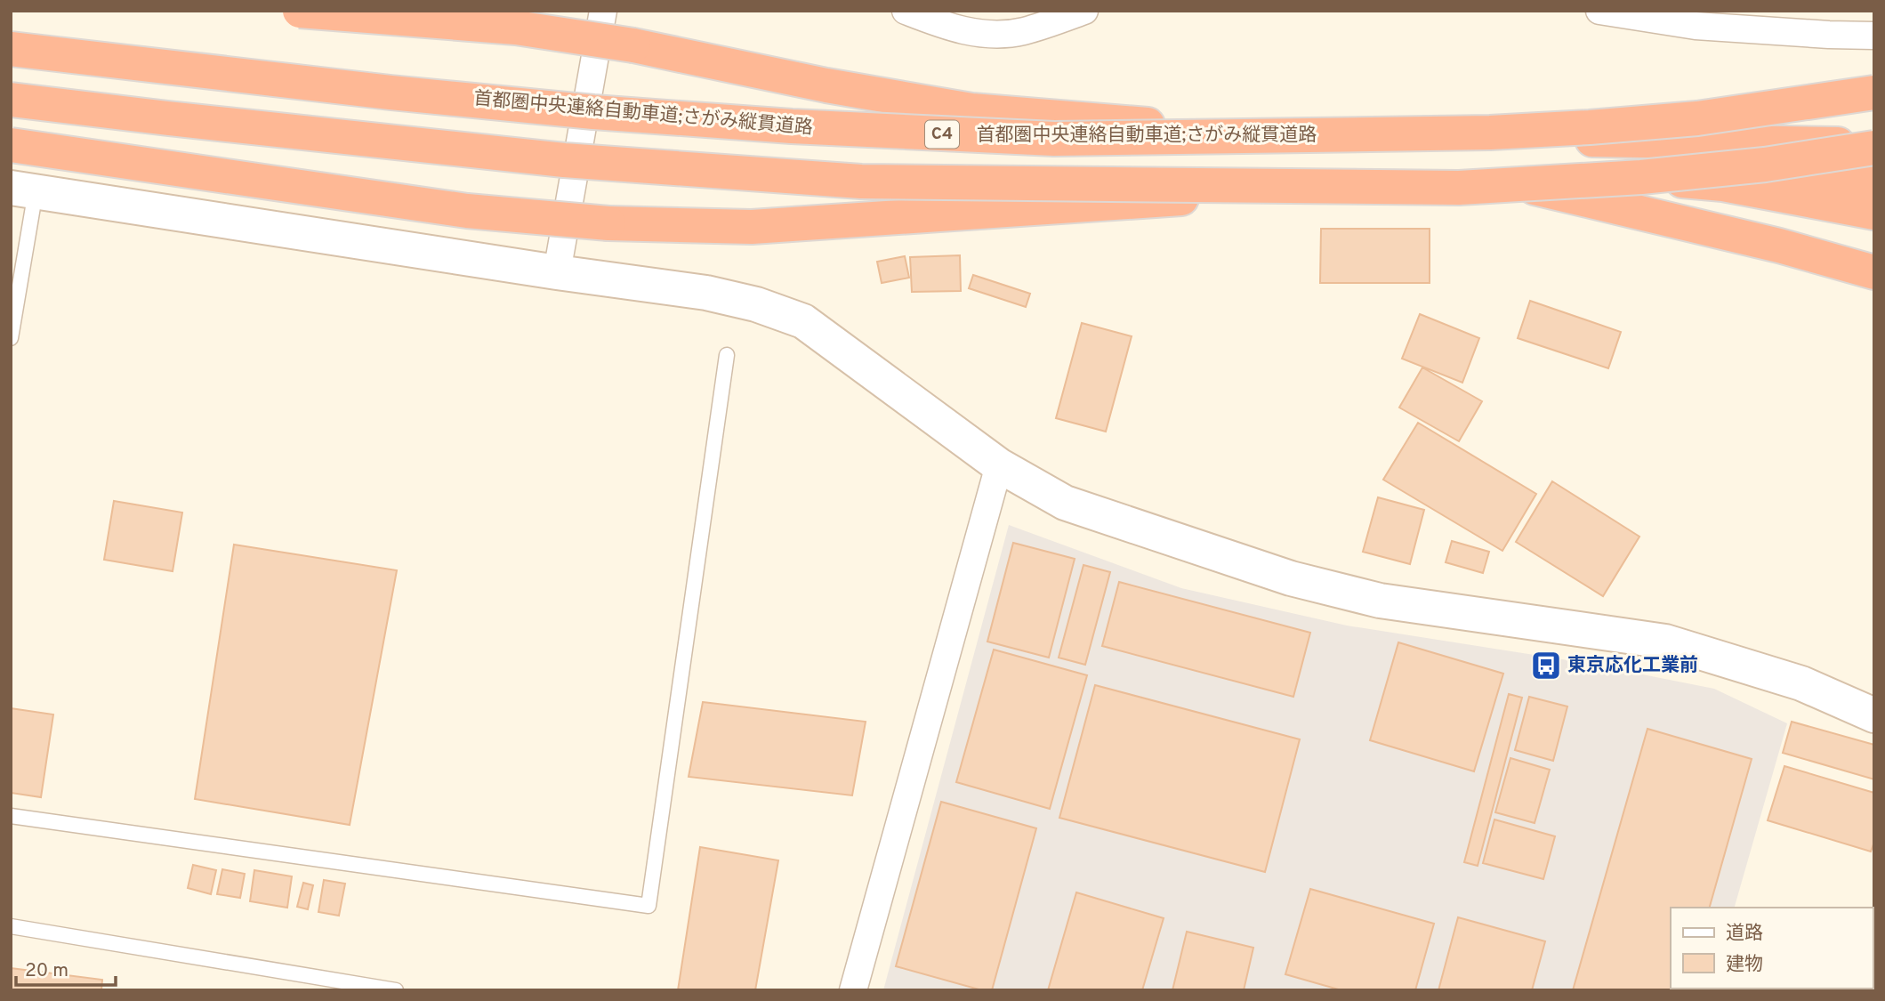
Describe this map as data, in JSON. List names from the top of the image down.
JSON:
{
  "streets": {
    "highway": ["首都圏中央連絡自動車道;さがみ縦貫道路", "C4"]
  },
  "places": {
    "bus stop": ["東京応化工業前"]
  },
  "legend": ["道路", "建物"],
  "scale_bar": "20 m"
}
